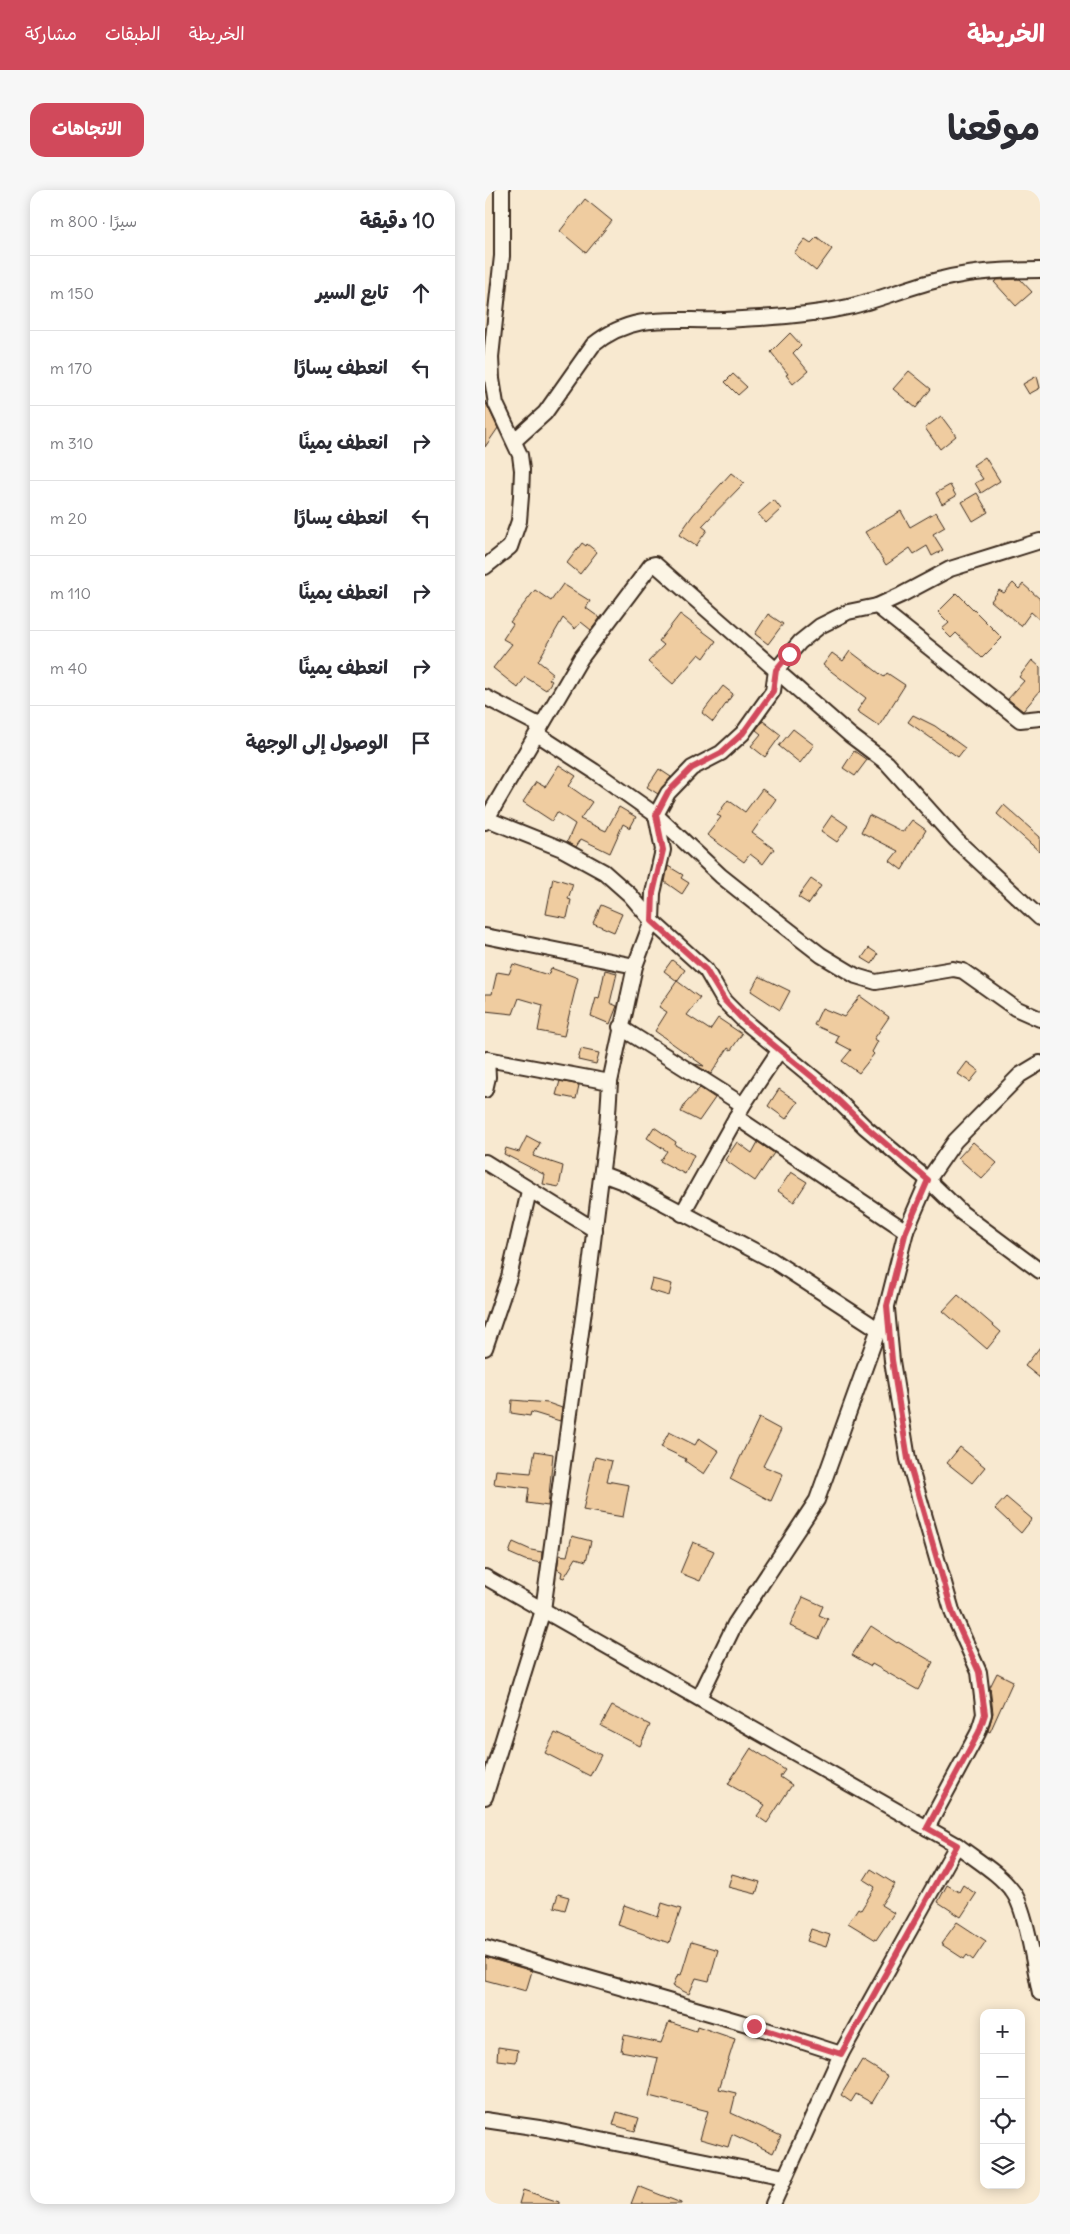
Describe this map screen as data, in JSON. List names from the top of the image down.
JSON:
{
  "page": {
    "header": "الخريطة",
    "nav": ["الخريطة", "الطبقات", "مشاركة"],
    "title": "موقعنا",
    "buttons": "الاتجاهات",
    "heading": ["10 دقيقة", "سيرًا · 800 m"],
    "list": [
      ["تابع السير", "150 m"],
      ["انعطف يسارًا", "170 m"],
      ["انعطف يمينًا", "310 m"],
      ["انعطف يسارًا", "20 m"],
      ["انعطف يمينًا", "110 m"],
      ["انعطف يمينًا", "40 m"],
      "الوصول إلى الوجهة"
    ],
    "map_buttons": ["+", "−"]
  }
}
